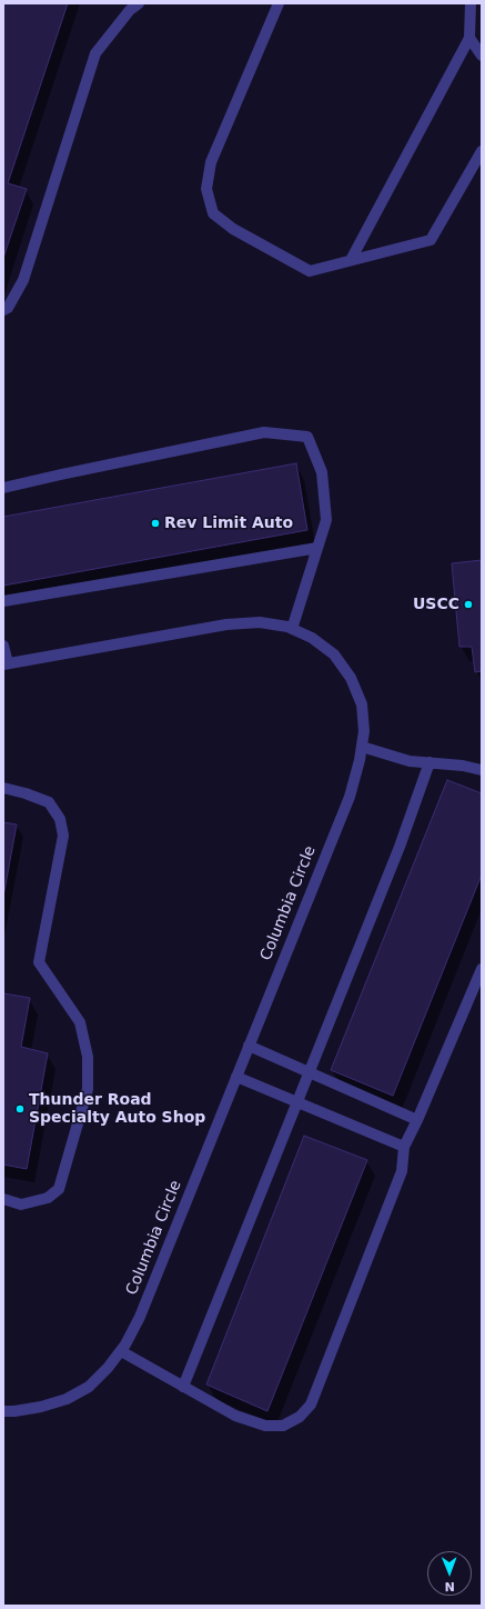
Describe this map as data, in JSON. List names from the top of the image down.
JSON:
{
  "streets": {
    "street": ["Columbia Circle"]
  },
  "places": ["Rev Limit Auto", "USCC", "Thunder Road Specialty Auto Shop"],
  "north": "bottom"
}
